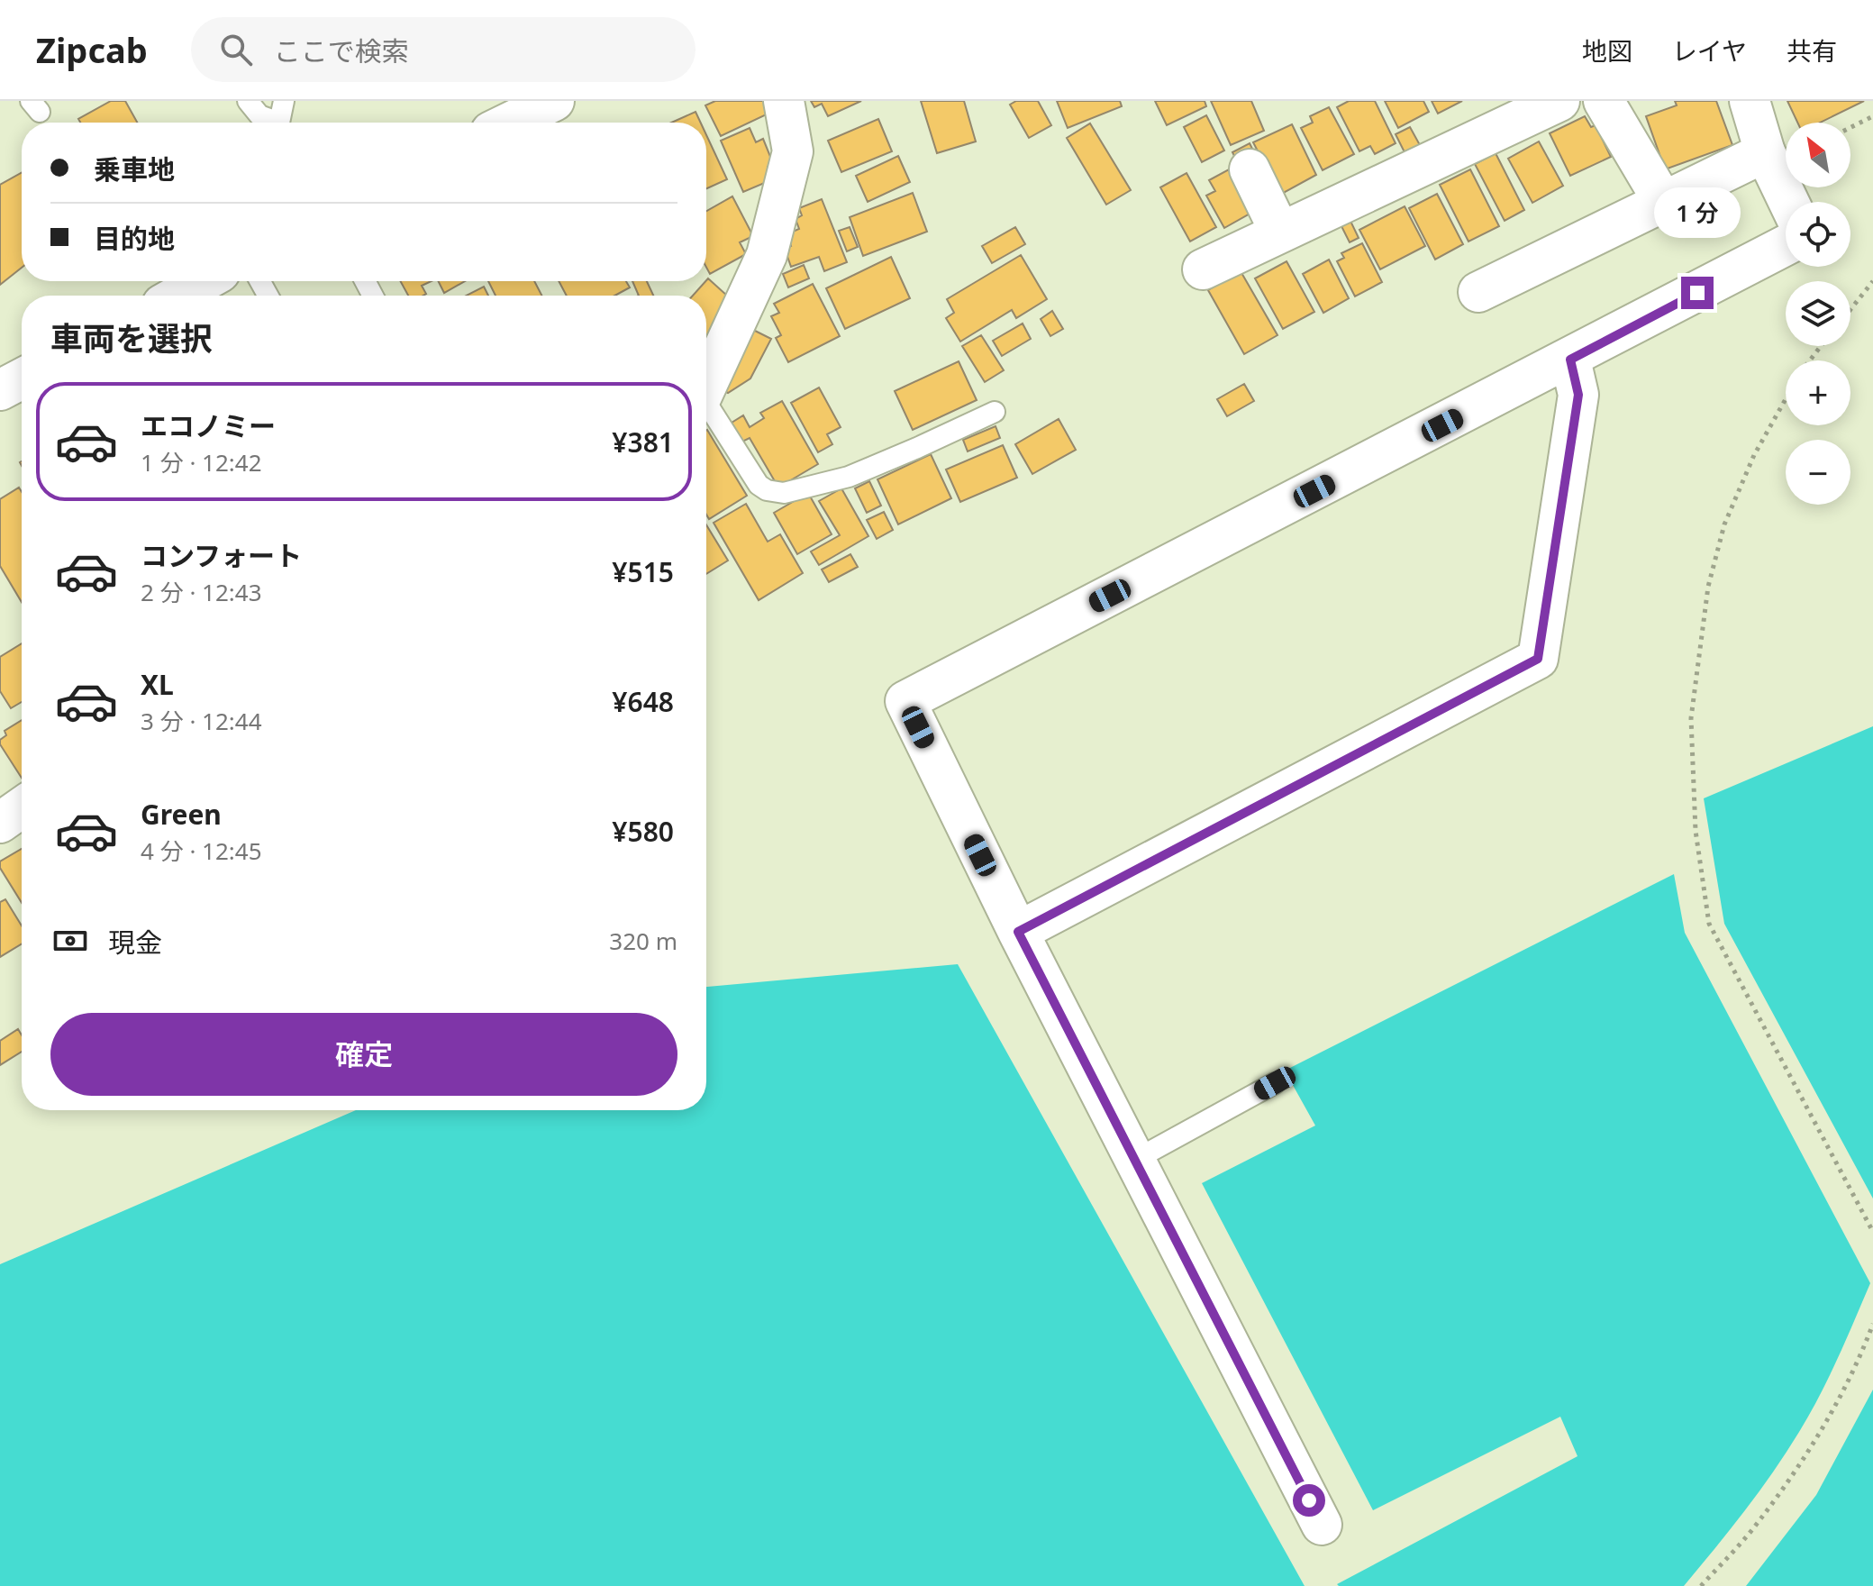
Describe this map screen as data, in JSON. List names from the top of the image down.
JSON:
{
  "north": "top left",
  "page": {
    "header": "Zipcab",
    "search": "ここで検索",
    "nav": ["地図", "レイヤ", "共有"],
    "map_buttons": ["+", "−"],
    "banner": ["乗車地", "目的地"],
    "bubble": "1 分",
    "heading": "車両を選択",
    "list": [
      {
        "name": "エコノミー",
        "note": "1 分 · 12:42",
        "value": "¥381"
      },
      {
        "name": "コンフォート",
        "note": "2 分 · 12:43",
        "value": "¥515"
      },
      {
        "name": "XL",
        "note": "3 分 · 12:44",
        "value": "¥648"
      },
      {
        "name": "Green",
        "note": "4 分 · 12:45",
        "value": "¥580"
      }
    ],
    "pay": ["現金", "320 m"],
    "buttons": "確定"
  }
}
